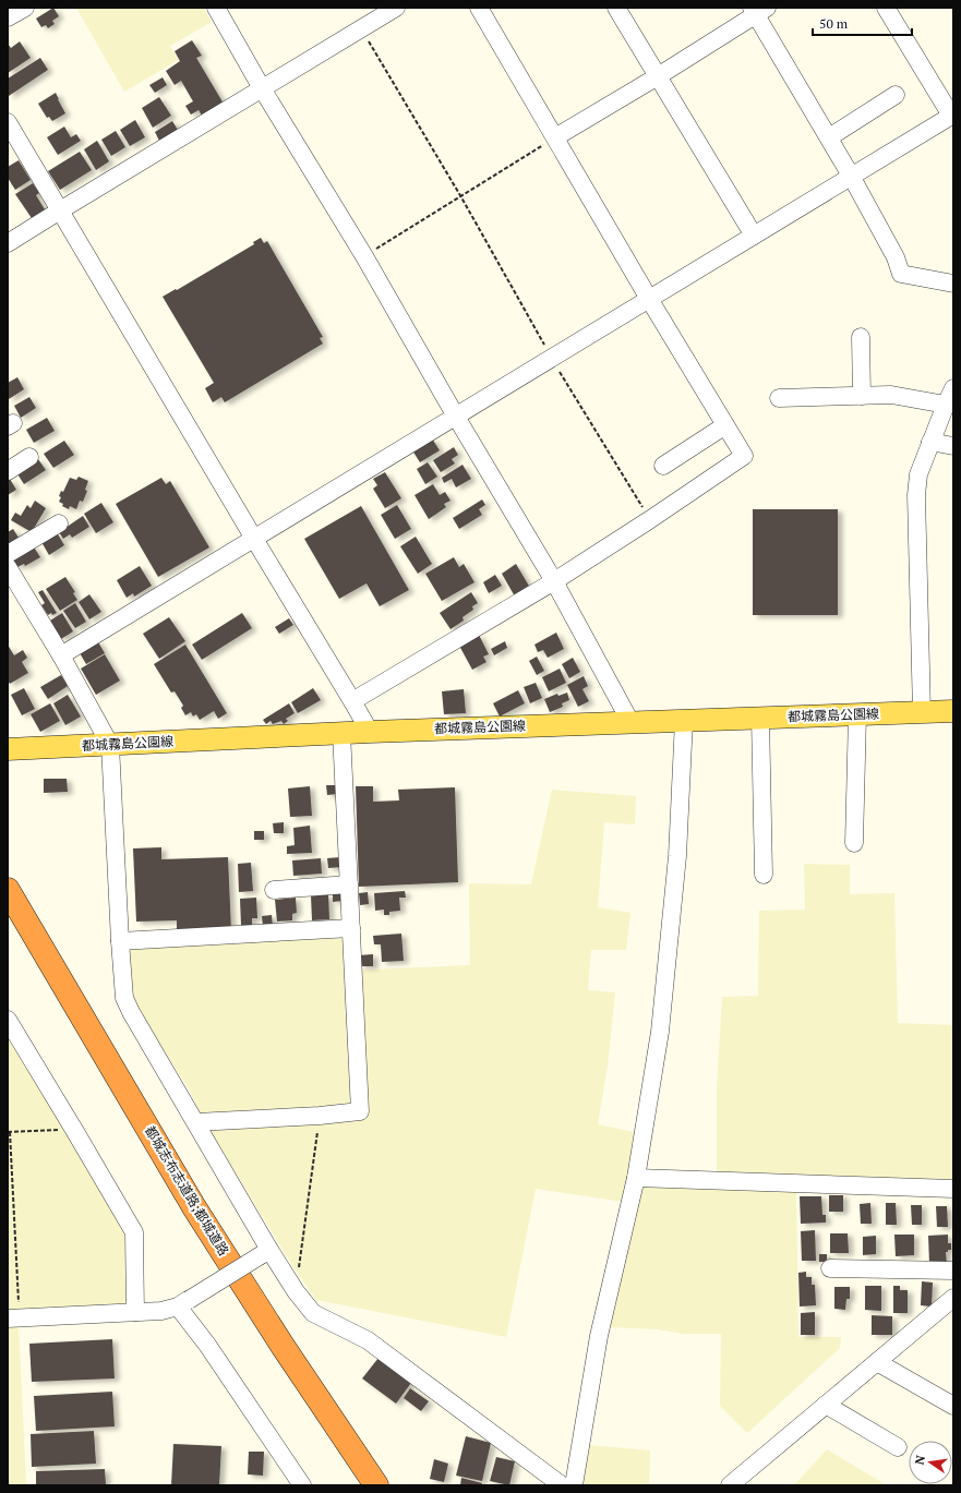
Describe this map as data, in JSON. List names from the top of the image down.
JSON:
{
  "streets": {
    "highway": ["都城志布志道路;都城道路"],
    "main road": ["都城霧島公園線"]
  },
  "scale_bar": "50 m",
  "north": "left"
}
